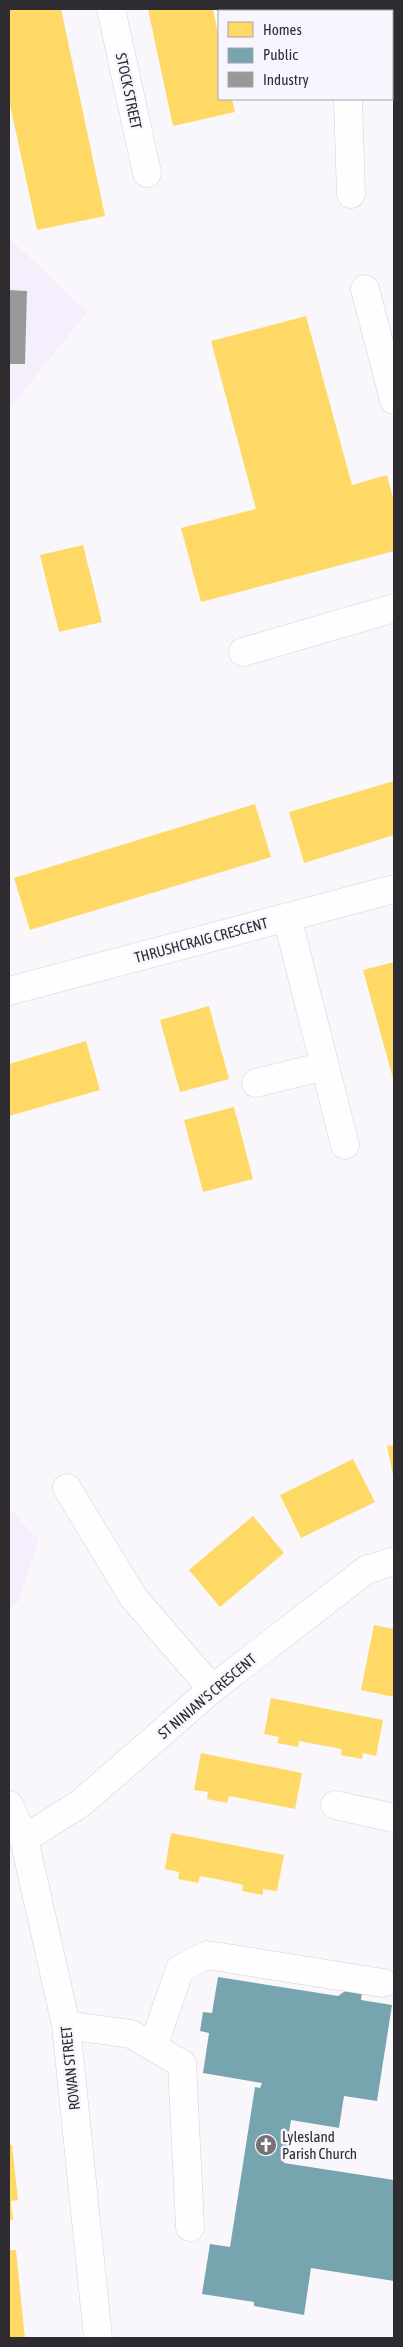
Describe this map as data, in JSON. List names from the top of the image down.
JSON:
{
  "streets": {
    "street": [
      "STOCK STREET",
      "THRUSHCRAIG CRESCENT",
      "ST NINIAN'S CRESCENT",
      "ROWAN STREET"
    ]
  },
  "crossings": [
    ["ST NINIAN'S CRESCENT", "ROWAN STREET"]
  ],
  "places": {
    "church": ["Lylesland Parish Church"]
  },
  "legend": ["Homes", "Public", "Industry"]
}
